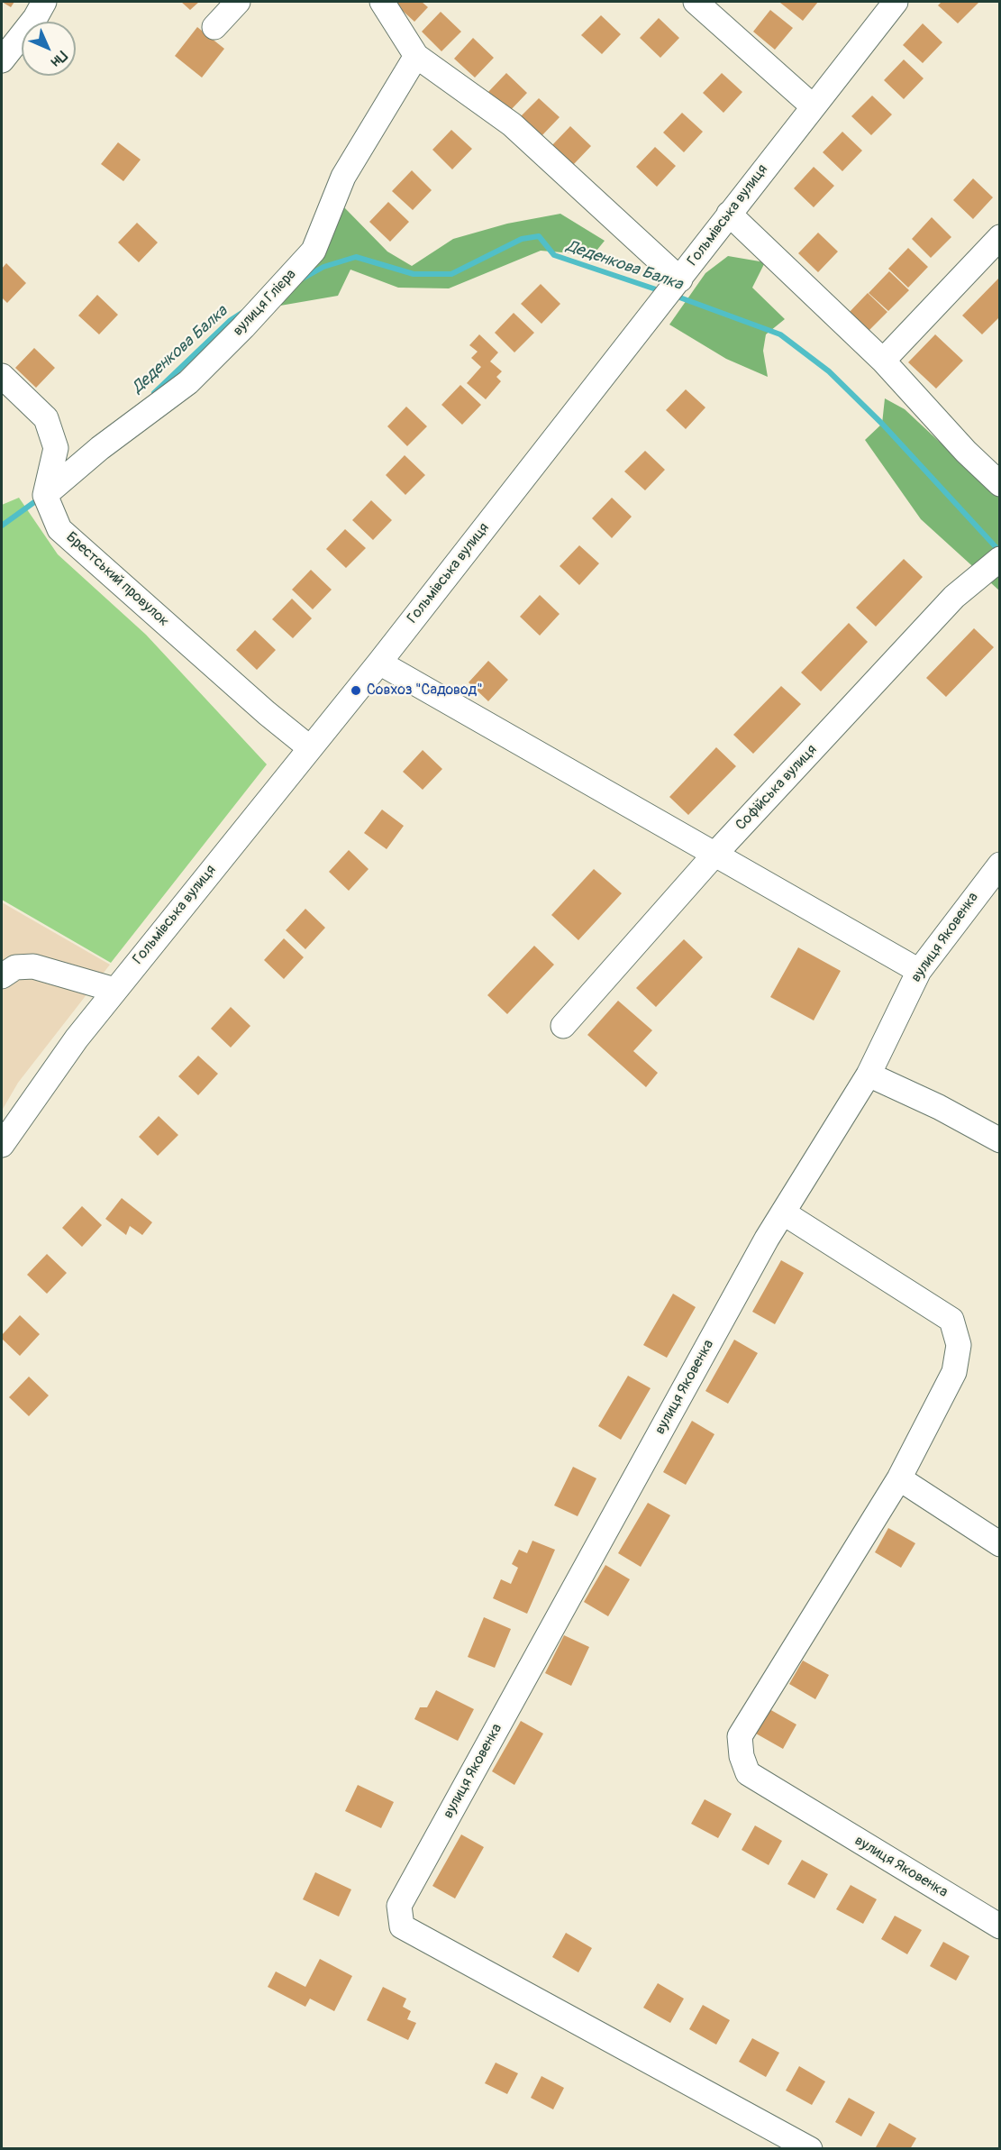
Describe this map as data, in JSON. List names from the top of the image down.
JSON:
{
  "streets": {
    "street": [
      "Гольмівська вулиця",
      "вулиця Глієра",
      "Брестський провулок",
      "Софійська вулиця",
      "вулиця Яковенка"
    ]
  },
  "crossings": [
    ["Гольмівська вулиця", "Брестський провулок"],
    ["вулиця Глієра", "Брестський провулок"]
  ],
  "water": ["Деденкова Балка"],
  "places": ["Совхоз \"Садовод\""],
  "north": "bottom right"
}
